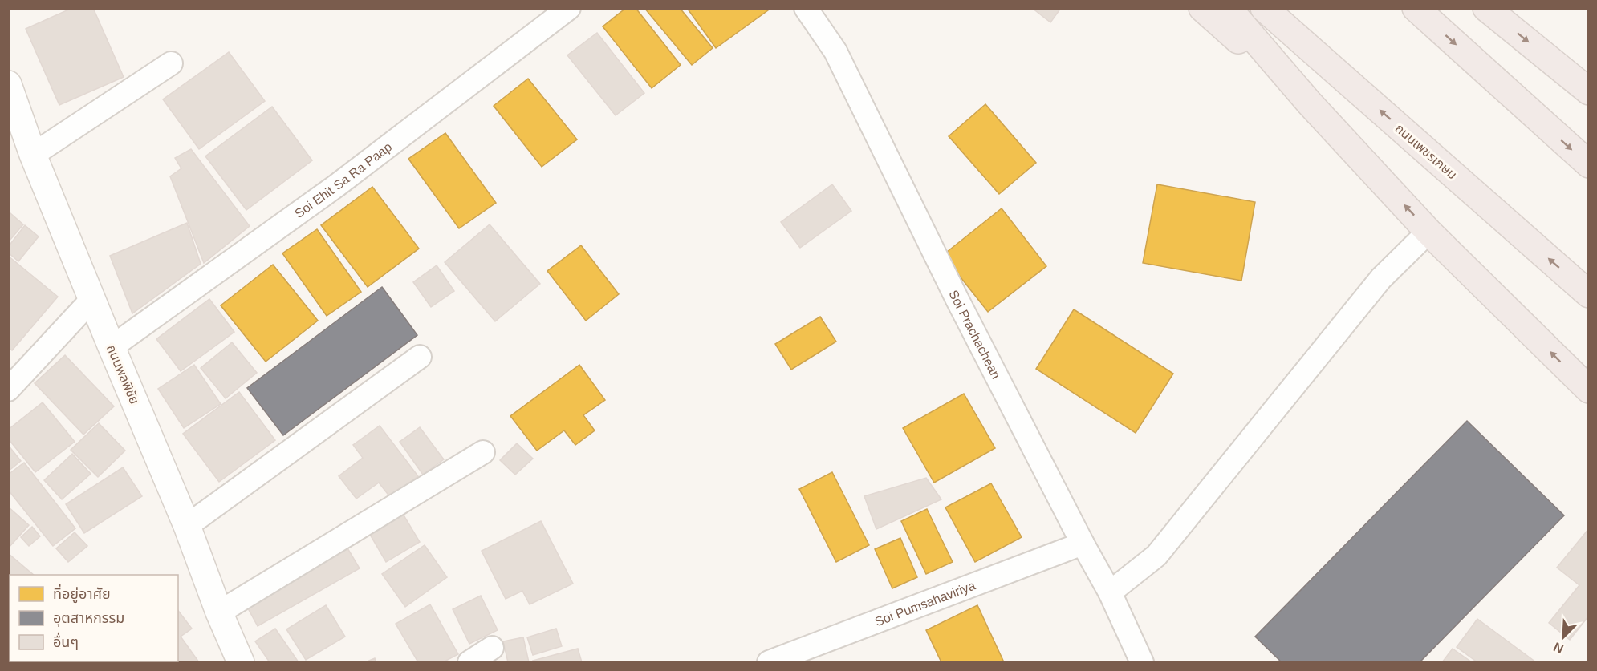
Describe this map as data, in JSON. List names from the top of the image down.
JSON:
{
  "streets": {
    "highway": ["ถนนเพชรเกษม"],
    "street": [
      "Soi Ehit Sa Ra Paap",
      "Soi Prachachean",
      "ถนนพลพิชัย",
      "Soi Pumsahaviriya"
    ]
  },
  "crossings": [
    ["Soi Ehit Sa Ra Paap", "ถนนพลพิชัย"],
    ["Soi Prachachean", "Soi Pumsahaviriya"]
  ],
  "legend": ["ที่อยู่อาศัย", "อุตสาหกรรม", "อื่นๆ"],
  "north": "bottom left"
}
